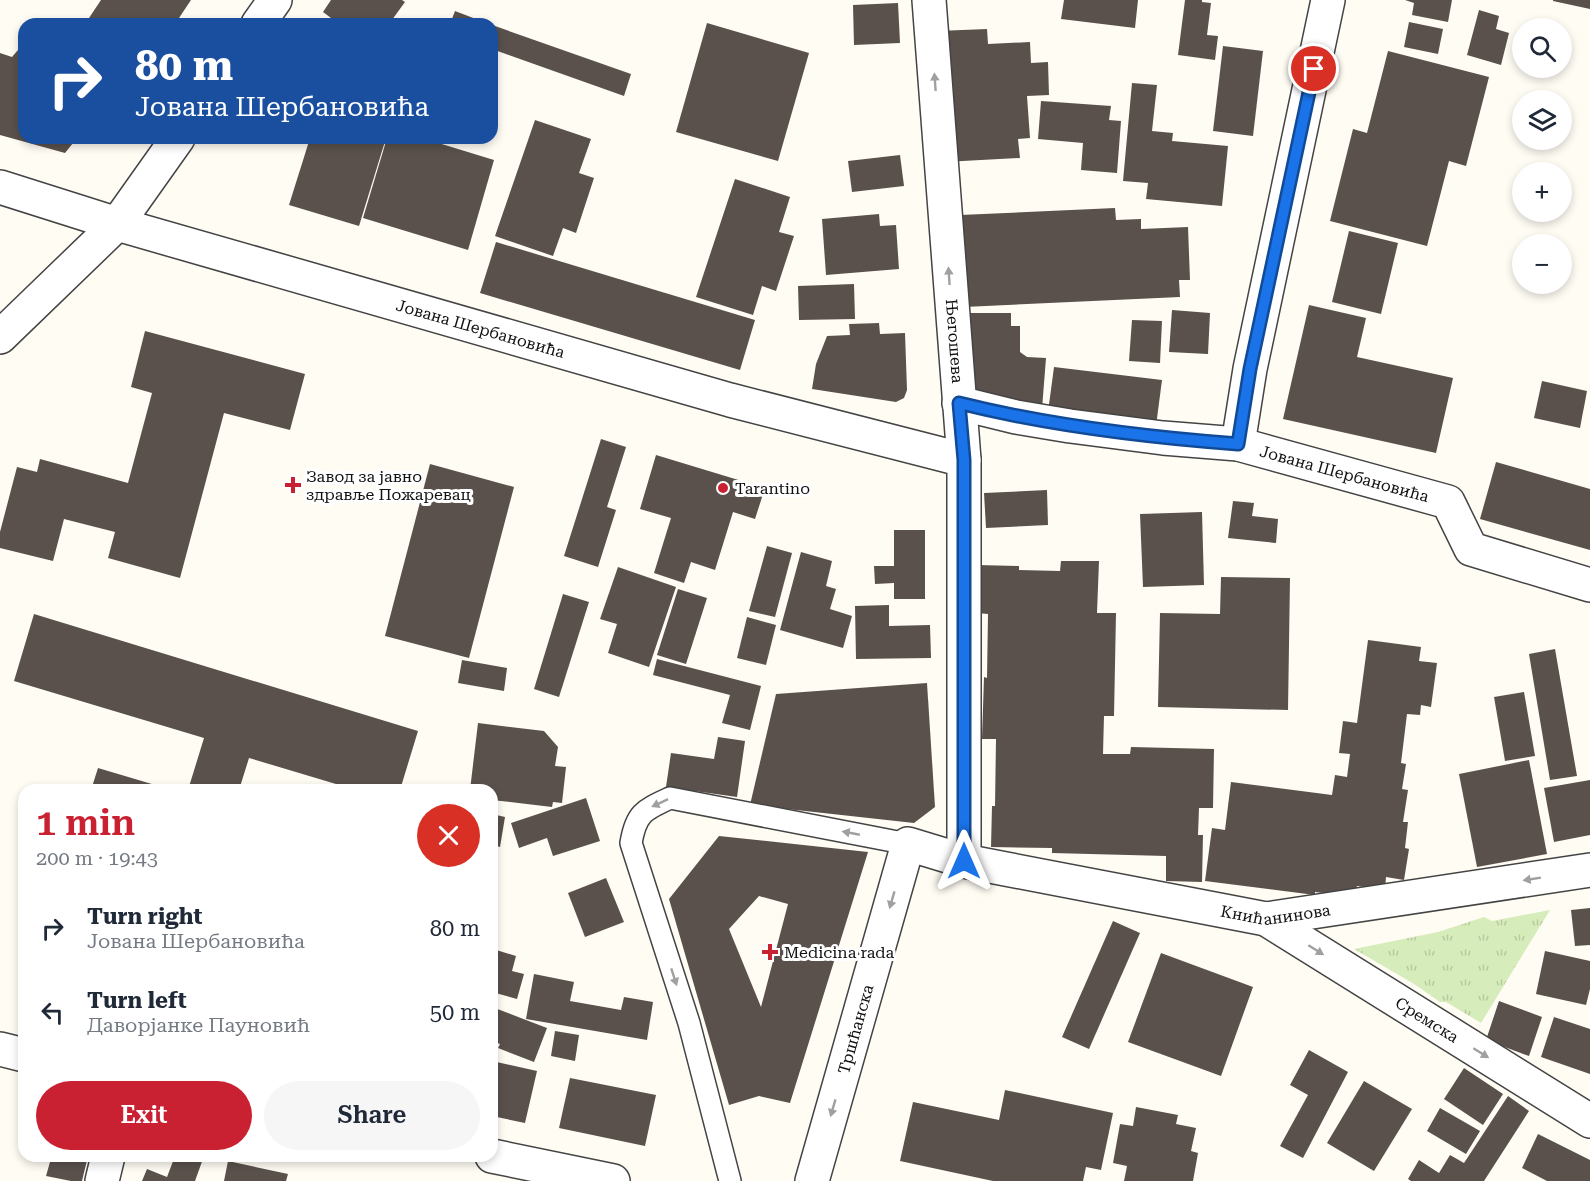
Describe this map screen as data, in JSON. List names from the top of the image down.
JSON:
{
  "streets": {
    "street": [
      "Јована Шербановића",
      "Његошева",
      "Книћанинова",
      "Сремска",
      "Тршћанска"
    ]
  },
  "crossings": [
    ["Јована Шербановића", "Његошева"],
    ["Његошева", "Книћанинова"],
    ["Книћанинова", "Сремска"],
    ["Книћанинова", "Тршћанска"]
  ],
  "one_way": [
    "Његошева",
    "Книћанинова",
    "Сремска",
    "Тршћанска"
  ],
  "places": {
    "health": ["Завод за јавно здравље Пожаревац", "Medicina rada"],
    "other": ["Tarantino"]
  },
  "page": {
    "map_buttons": ["+", "−"],
    "turn": ["80 m", "Јована Шербановића"],
    "heading": ["1 min", "200 m · 19:43"],
    "list": [
      {
        "name": "Turn right",
        "note": "Јована Шербановића",
        "value": "80 m"
      },
      {
        "name": "Turn left",
        "note": "Даворјанке Пауновић",
        "value": "50 m"
      }
    ],
    "buttons": ["Exit", "Share"]
  }
}
